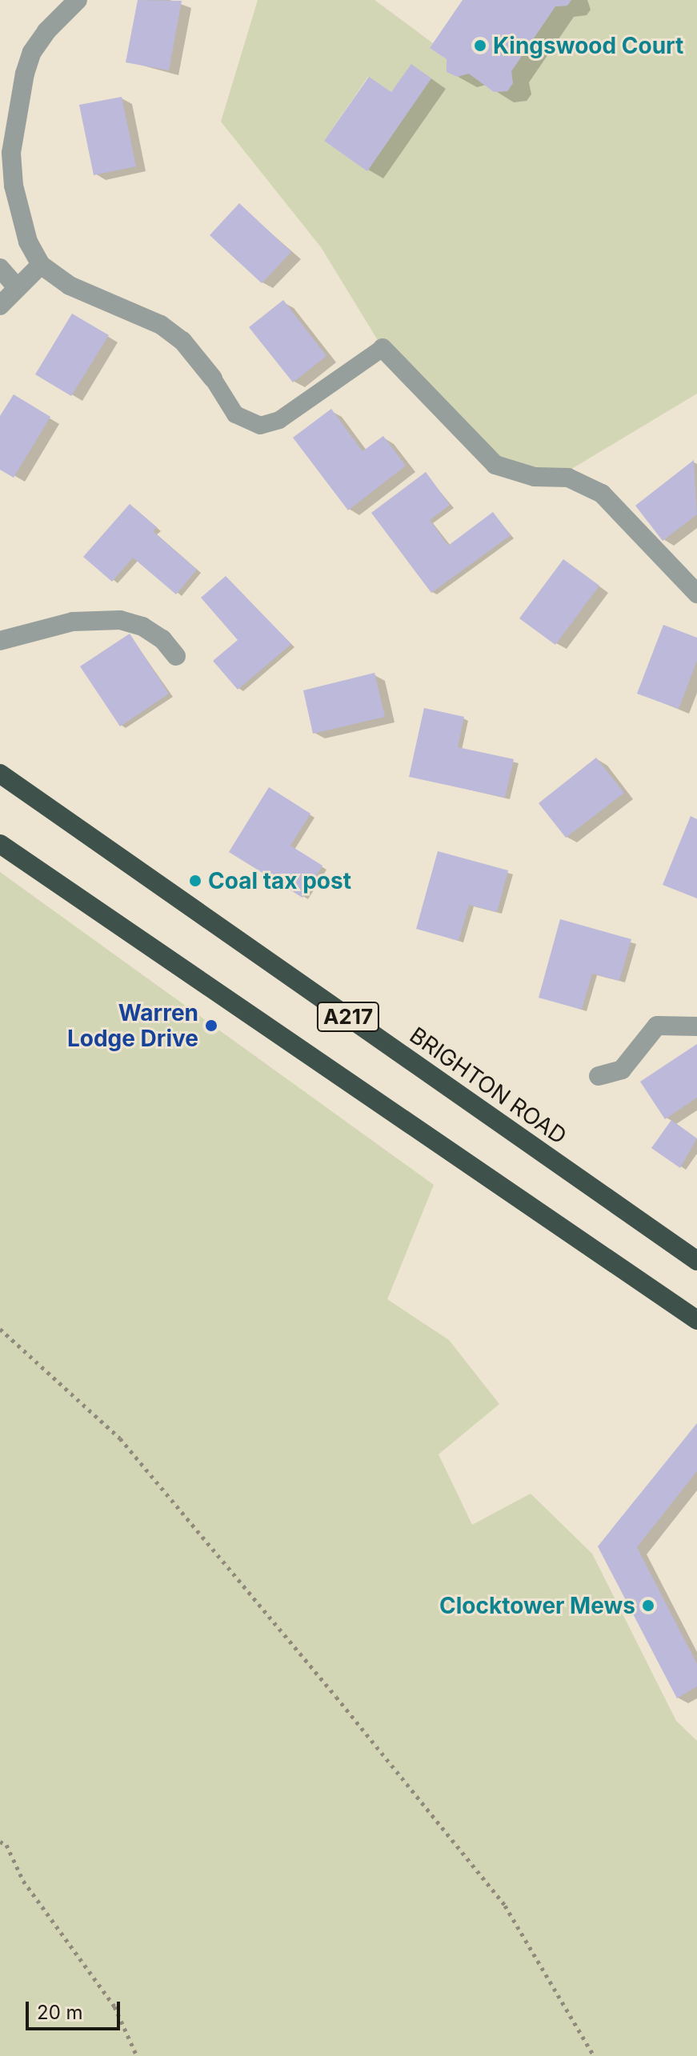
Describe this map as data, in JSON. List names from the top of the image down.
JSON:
{
  "streets": {
    "highway": ["A217", "BRIGHTON ROAD"]
  },
  "places": [
    "Kingswood Court",
    "Coal tax post",
    "Warren Lodge Drive",
    "Clocktower Mews"
  ],
  "scale_bar": "20 m"
}
